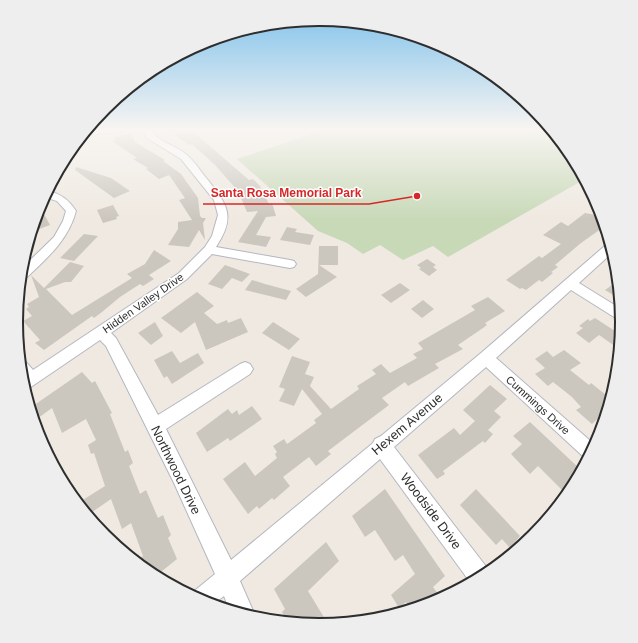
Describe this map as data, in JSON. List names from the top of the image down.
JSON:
{
  "streets": {
    "street": [
      "Hidden Valley Drive",
      "Cummings Drive",
      "Hexem Avenue",
      "Northwood Drive",
      "Woodside Drive"
    ]
  },
  "crossings": [
    ["Hidden Valley Drive", "Northwood Drive"],
    ["Cummings Drive", "Hexem Avenue"],
    ["Hexem Avenue", "Northwood Drive"],
    ["Hexem Avenue", "Woodside Drive"]
  ],
  "places": ["Santa Rosa Memorial Park"]
}
